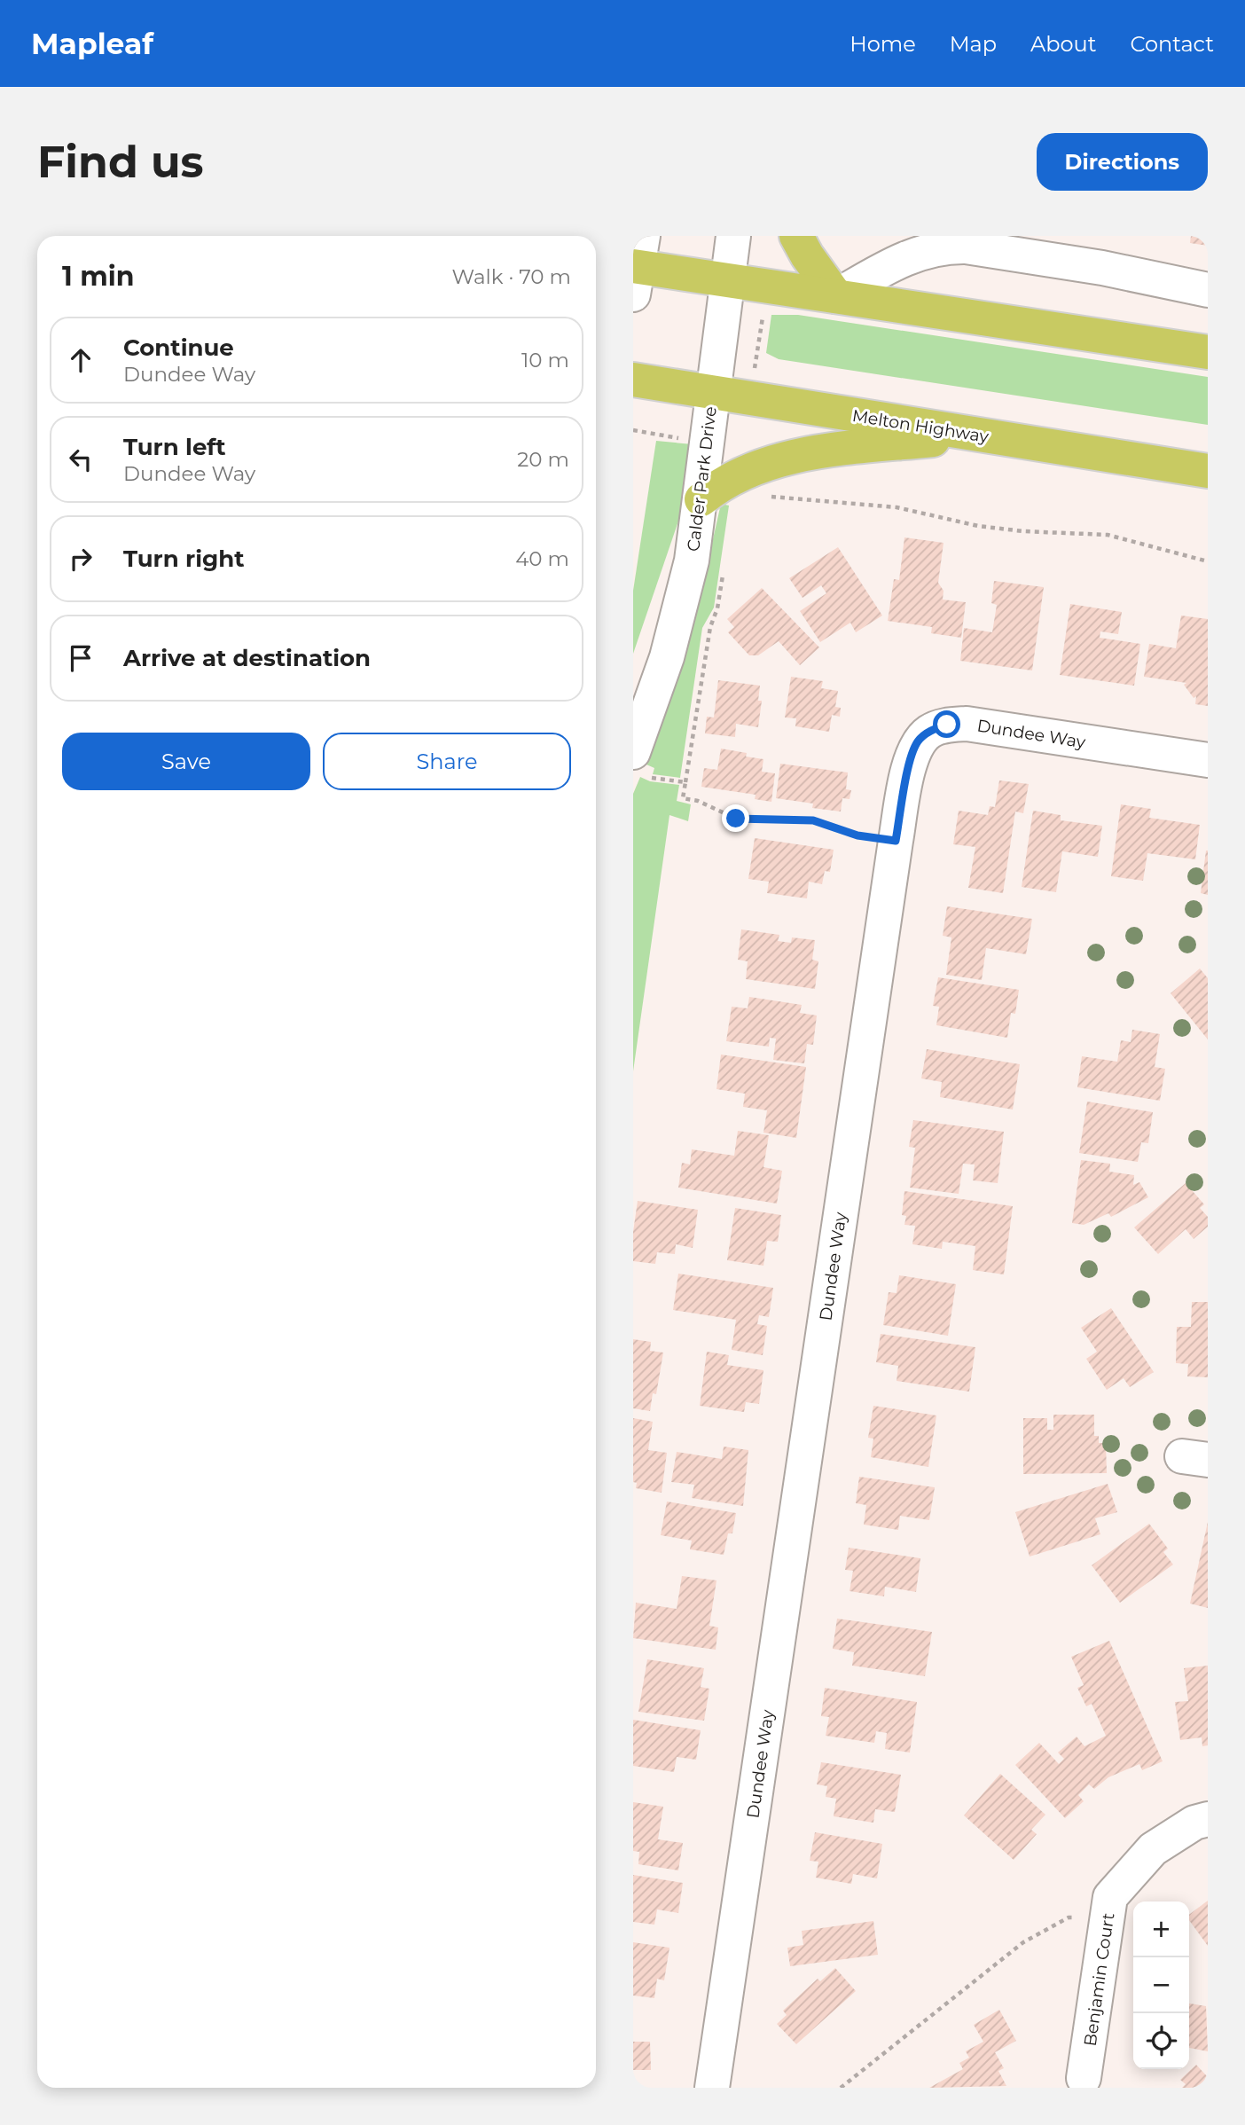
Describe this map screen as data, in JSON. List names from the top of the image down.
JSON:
{
  "streets": {
    "highway": ["Melton Highway"],
    "street": ["Calder Park Drive", "Dundee Way", "Benjamin Court"]
  },
  "crossings": [
    ["Melton Highway", "Calder Park Drive"]
  ],
  "page": {
    "header": "Mapleaf",
    "nav": [
      "Home",
      "Map",
      "About",
      "Contact"
    ],
    "buttons": [
      "Directions",
      ["Save", "Share"]
    ],
    "title": "Find us",
    "heading": ["1 min", "Walk · 70 m"],
    "list": [
      ["Continue", "Dundee Way", "10 m"],
      ["Turn left", "Dundee Way", "20 m"],
      ["Turn right", "40 m"],
      "Arrive at destination"
    ],
    "map_buttons": ["+", "−"]
  }
}
